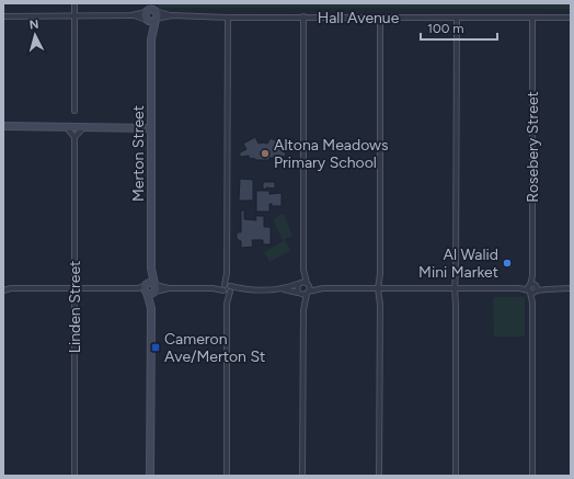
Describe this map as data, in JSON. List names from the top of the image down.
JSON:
{
  "streets": {
    "street": [
      "Hall Avenue",
      "Rosebery Street",
      "Merton Street",
      "Linden Street"
    ]
  },
  "crossings": [
    ["Hall Avenue", "Rosebery Street"],
    ["Hall Avenue", "Merton Street"]
  ],
  "places": {
    "other": ["Altona Meadows Primary School", "Al Walid Mini Market"],
    "transit": ["Cameron Ave/Merton St"]
  },
  "scale_bar": "100 m",
  "north": "top"
}
